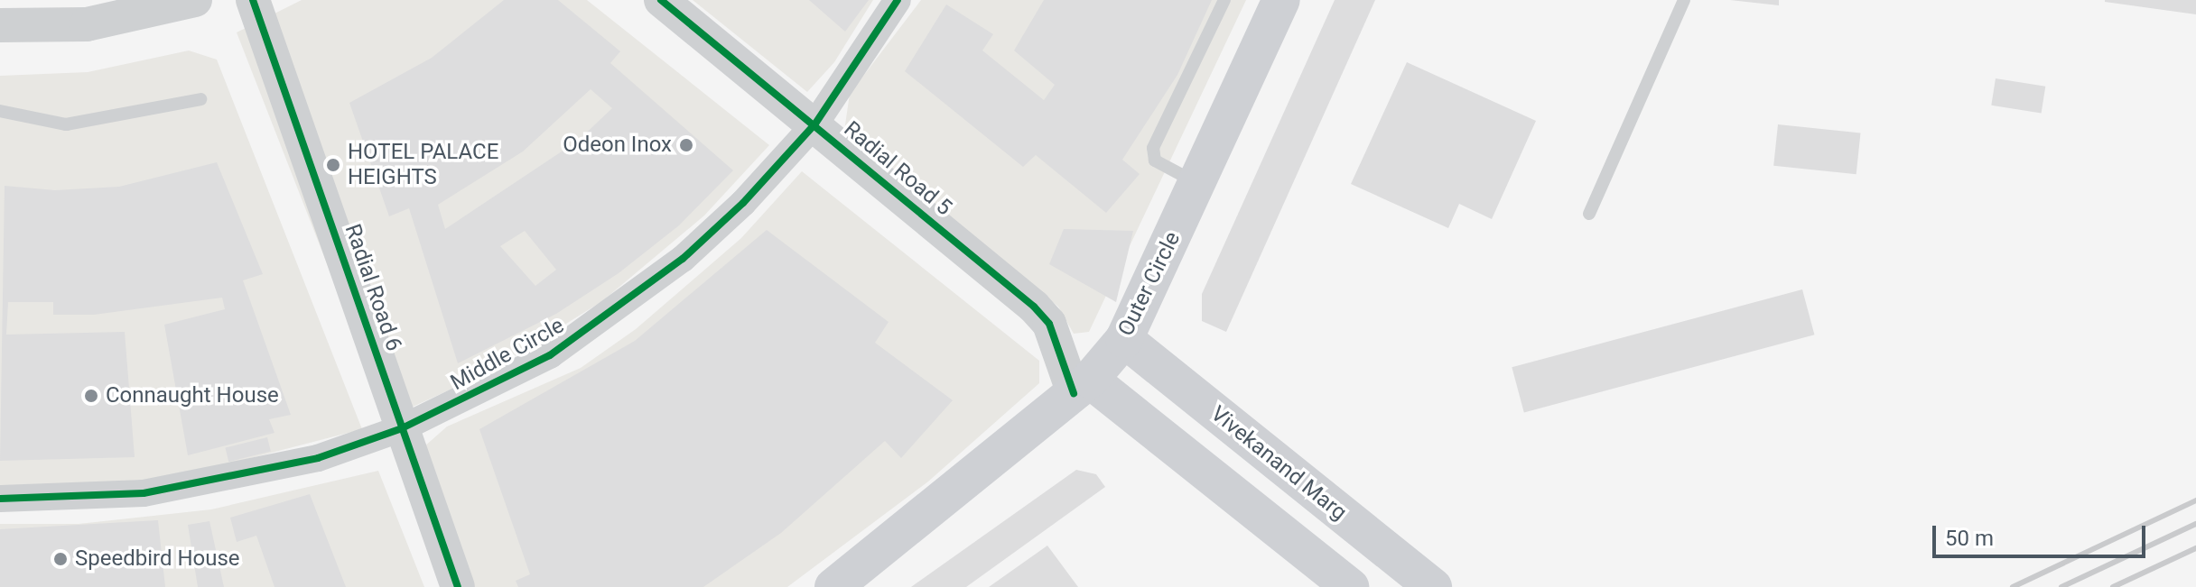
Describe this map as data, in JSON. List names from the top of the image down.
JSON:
{
  "streets": {
    "main road": ["Outer Circle", "Vivekanand Marg"],
    "street": ["Radial Road 5", "Radial Road 6", "Middle Circle"]
  },
  "crossings": [
    ["Radial Road 5", "Outer Circle"],
    ["Radial Road 5", "Middle Circle"],
    ["Outer Circle", "Vivekanand Marg"],
    ["Radial Road 6", "Middle Circle"]
  ],
  "places": [
    "Odeon Inox",
    "HOTEL PALACE HEIGHTS",
    "Connaught House",
    "Speedbird House"
  ],
  "scale_bar": "50 m"
}
